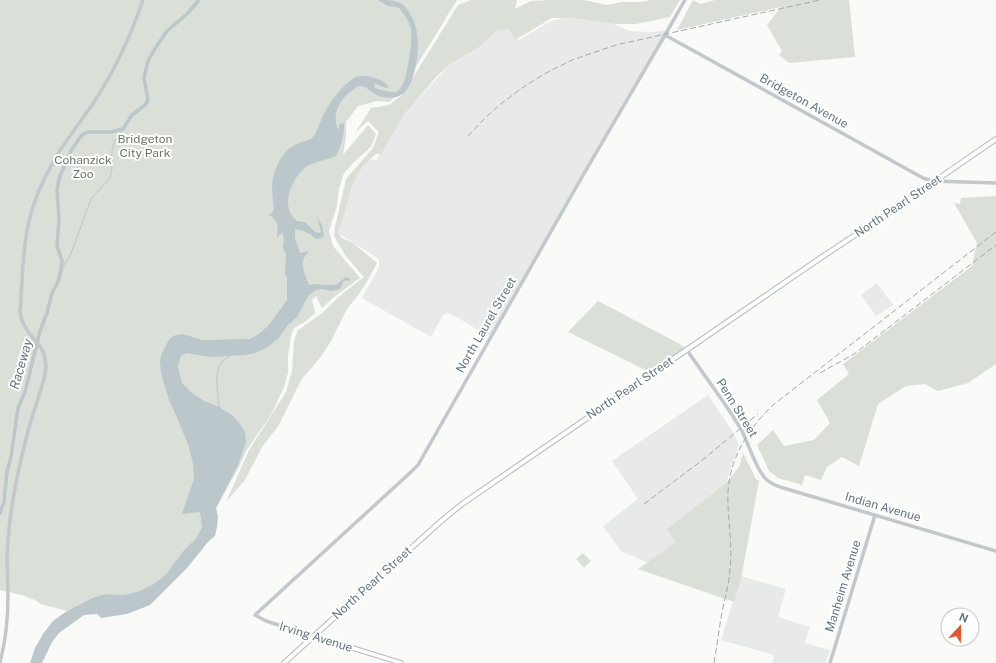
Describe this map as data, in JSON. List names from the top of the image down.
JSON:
{
  "streets": {
    "main road": ["North Pearl Street", "Irving Avenue"],
    "street": [
      "Bridgeton Avenue",
      "North Laurel Street",
      "Penn Street",
      "Indian Avenue",
      "Manheim Avenue"
    ]
  },
  "crossings": [
    ["Bridgeton Avenue", "North Pearl Street"],
    ["Bridgeton Avenue", "North Laurel Street"],
    ["North Pearl Street", "Penn Street"],
    ["North Pearl Street", "Irving Avenue"],
    ["North Laurel Street", "Irving Avenue"],
    ["Penn Street", "Indian Avenue"],
    ["Indian Avenue", "Manheim Avenue"]
  ],
  "water": ["Raceway"],
  "parks": ["Bridgeton City Park", "Cohanzick Zoo"],
  "north": "top"
}
